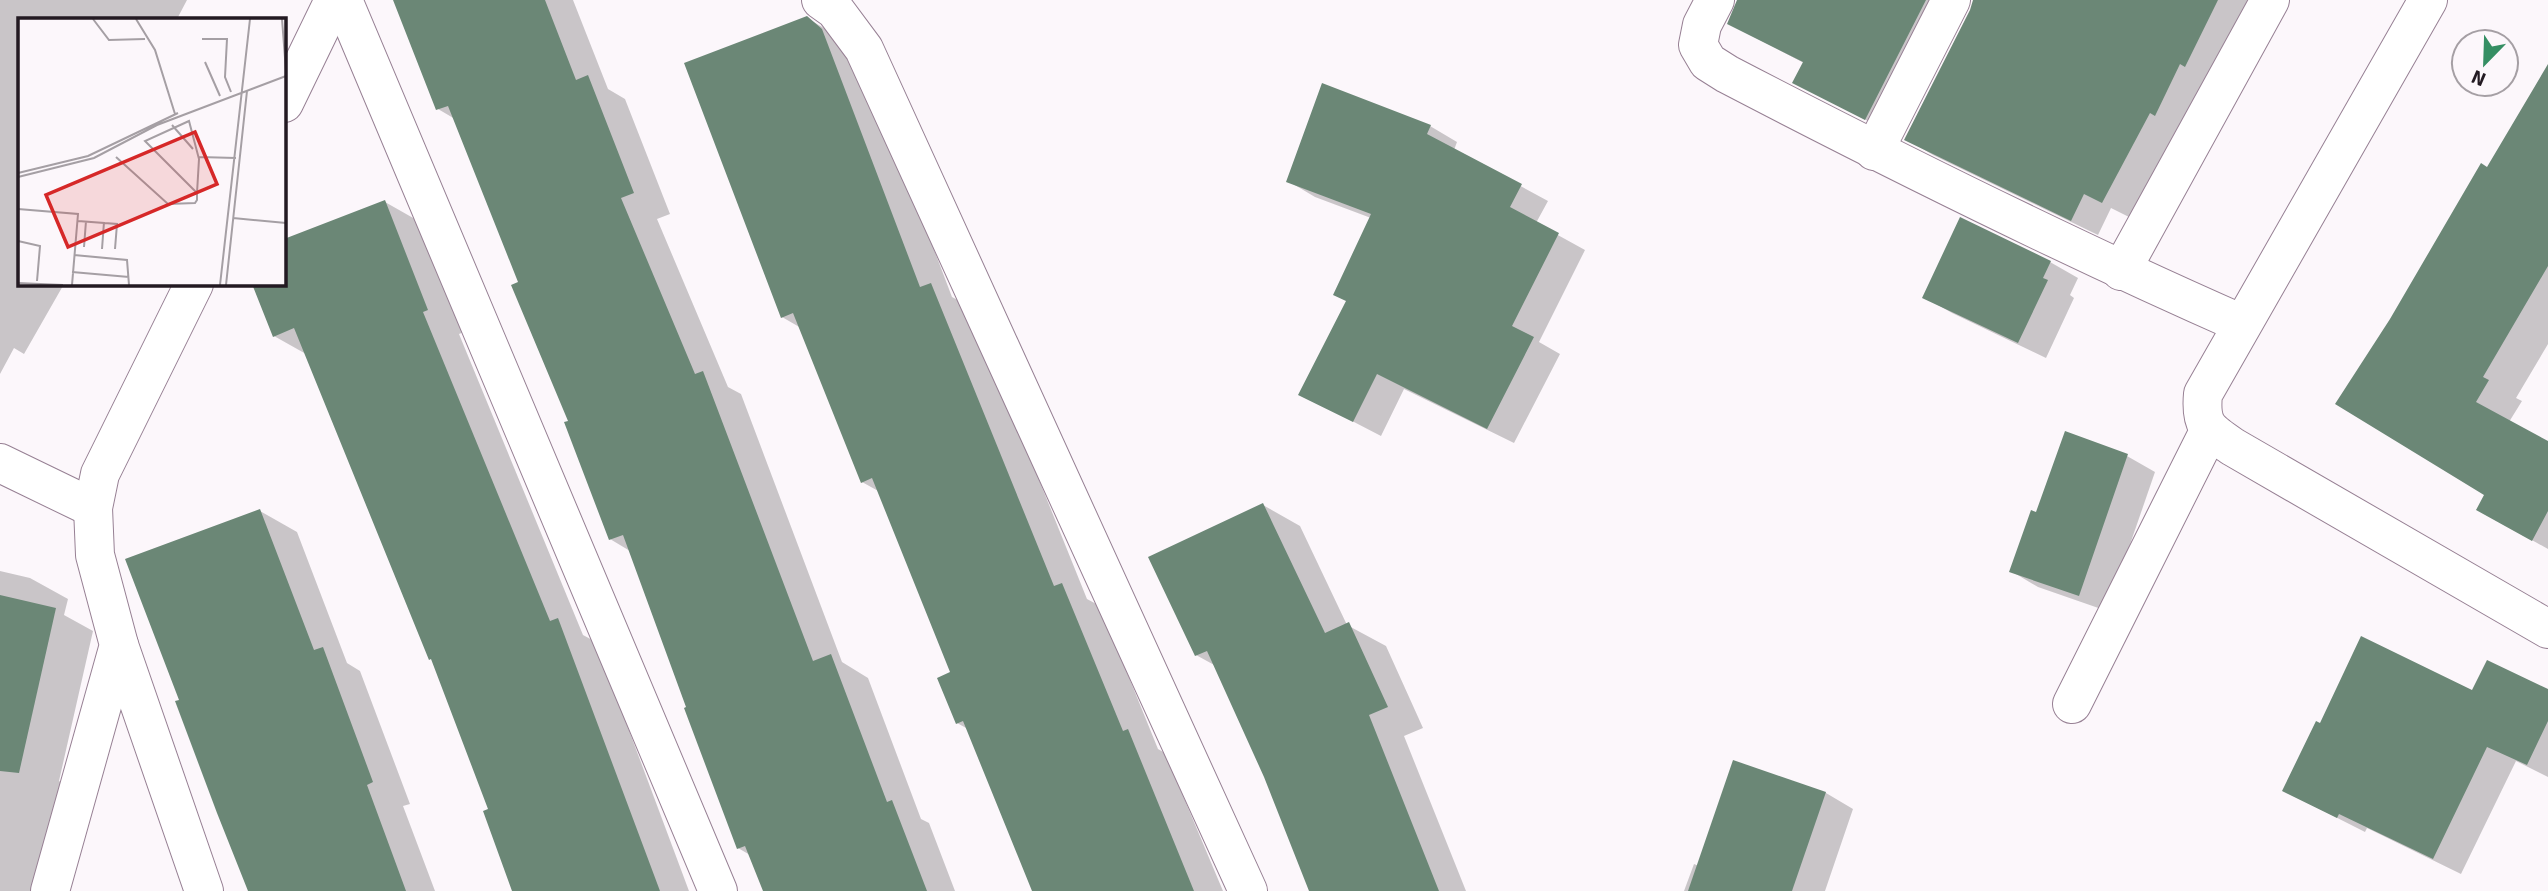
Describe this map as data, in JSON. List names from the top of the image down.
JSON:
{
  "north": "bottom left"
}
